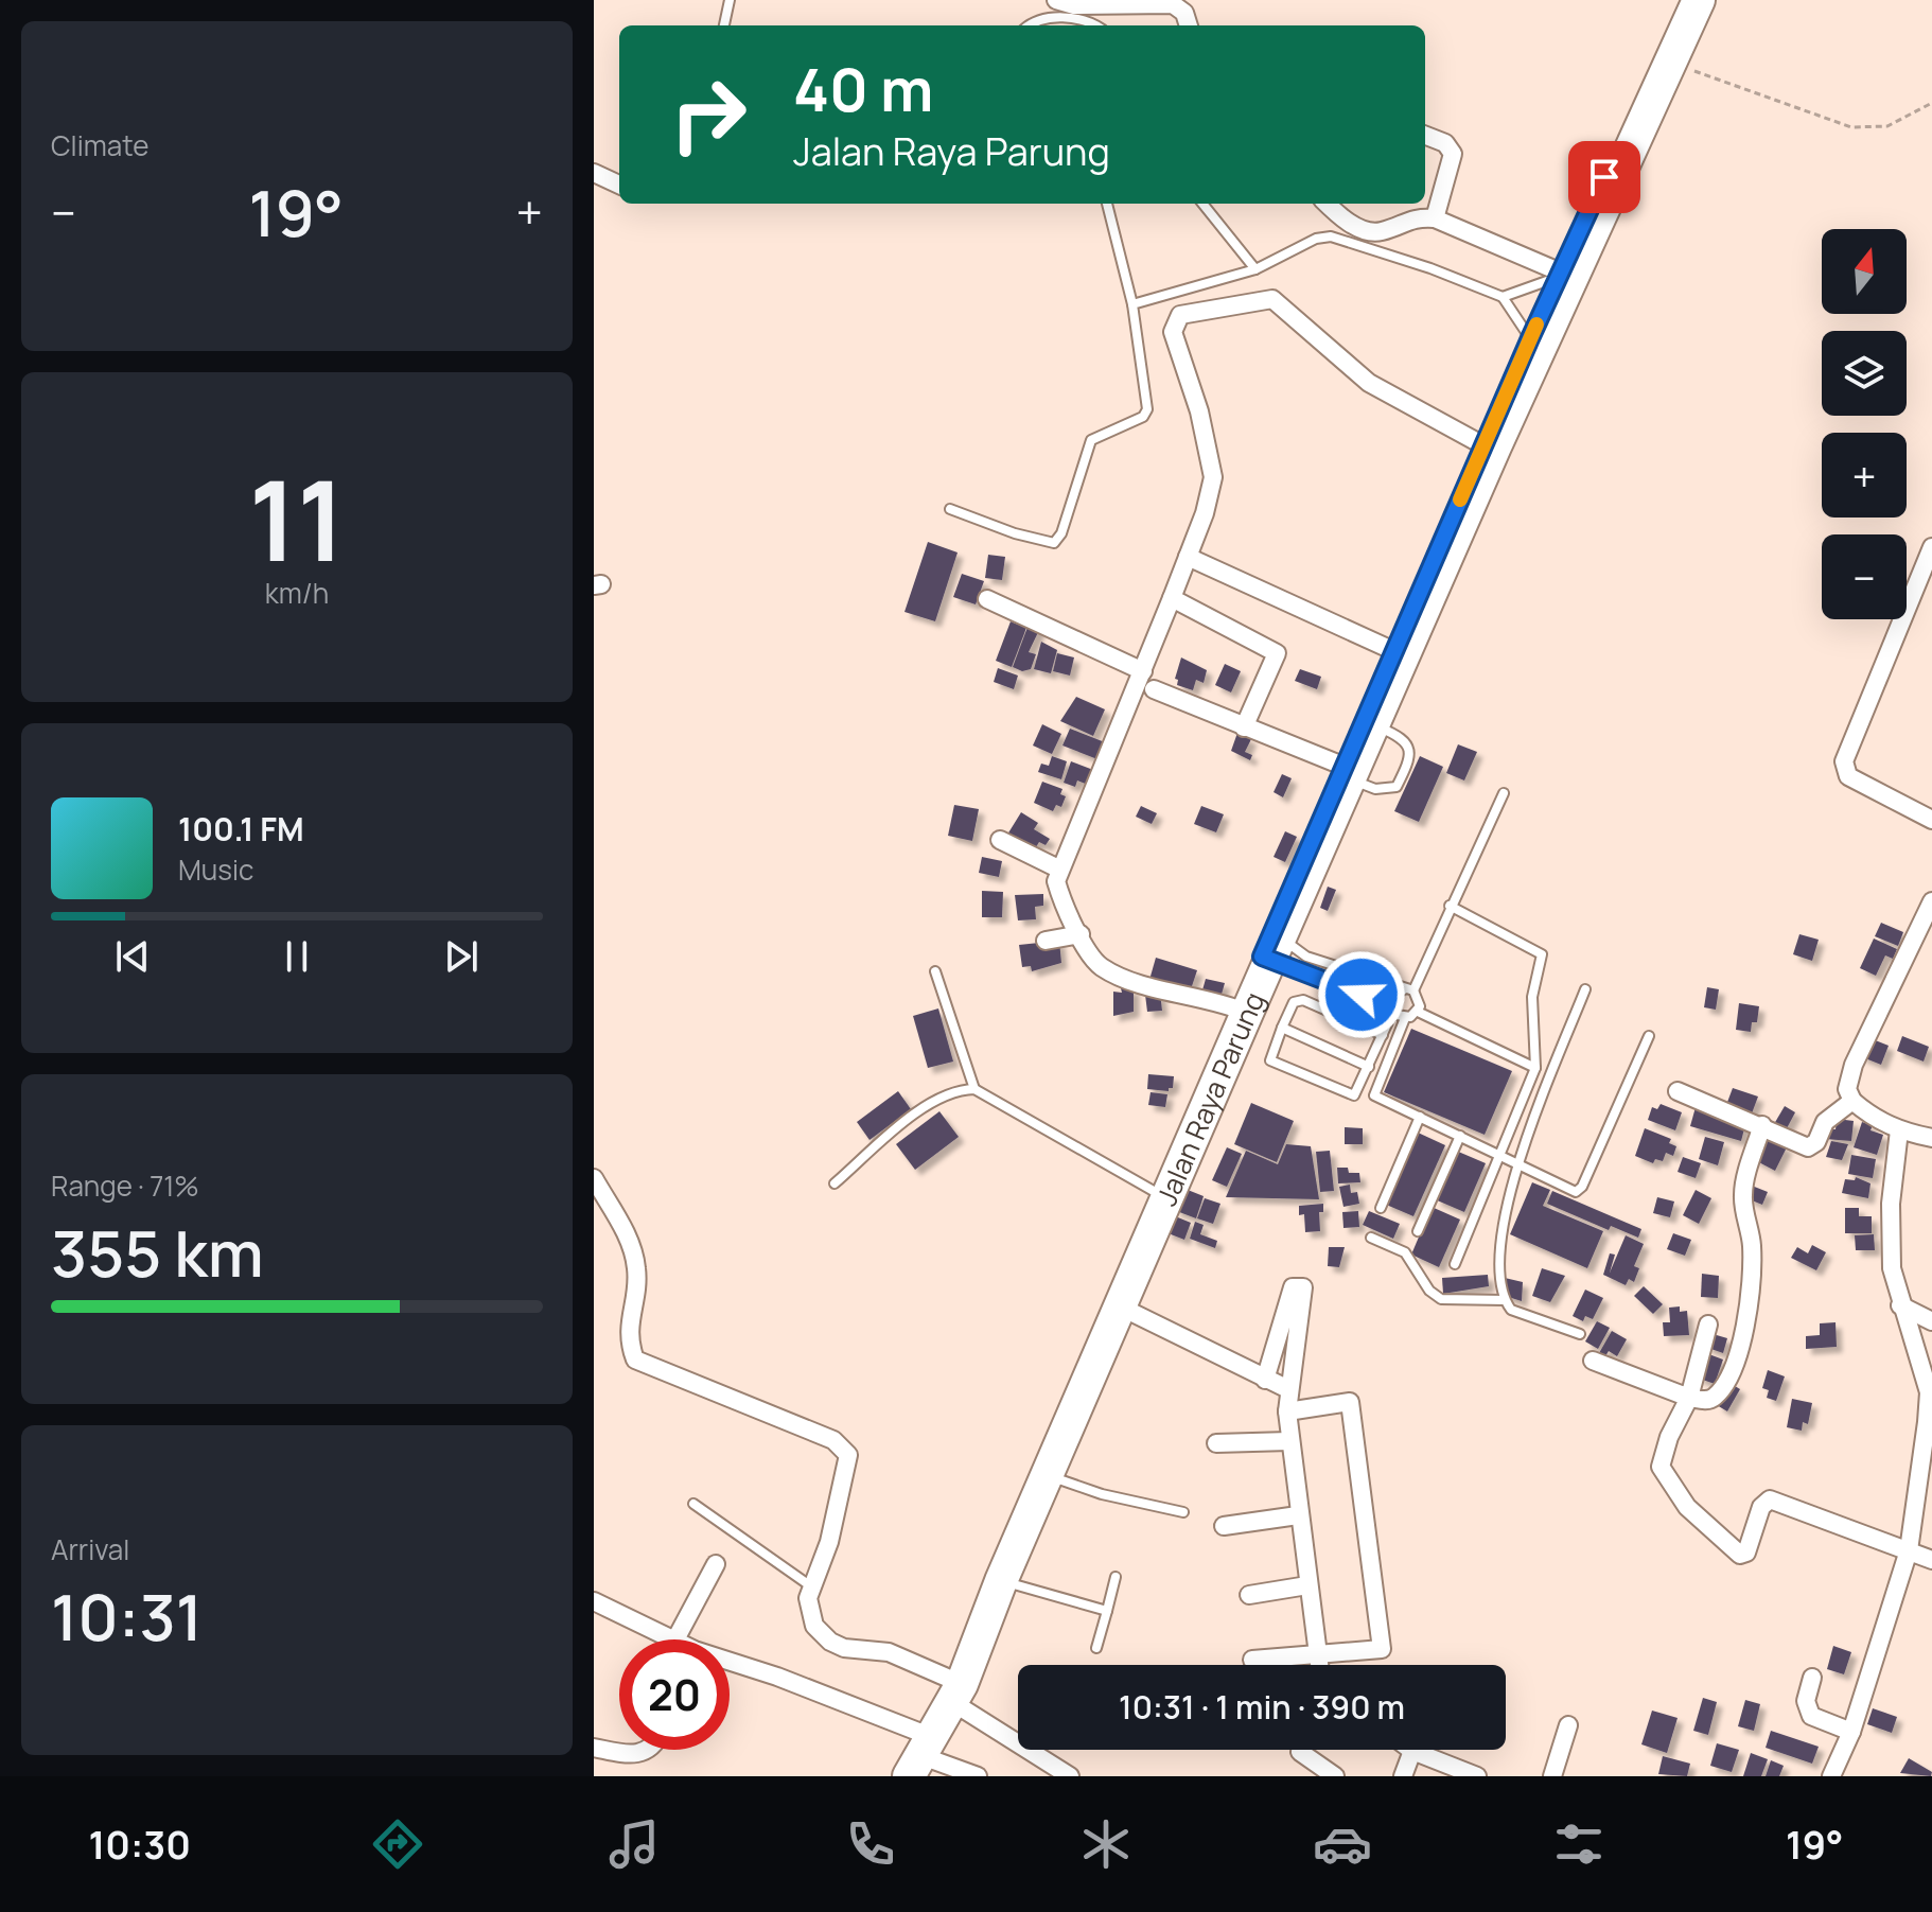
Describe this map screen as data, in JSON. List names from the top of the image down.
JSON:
{
  "streets": {
    "highway": ["Jalan Raya Parung"]
  },
  "north": "top",
  "page": {
    "tile": [
      "Climate",
      ["11", "km/h"],
      ["Range · 71%", "355 km"],
      ["Arrival", "10:31"]
    ],
    "turn": ["40 m", "Jalan Raya Parung"],
    "heat": ["−", "19°", "+"],
    "map_buttons": ["+", "−"],
    "song": ["100.1 FM", "Music"],
    "limit": "20",
    "trip": "10:31 · 1 min · 390 m",
    "tabs": ["10:30", "19°"]
  }
}
